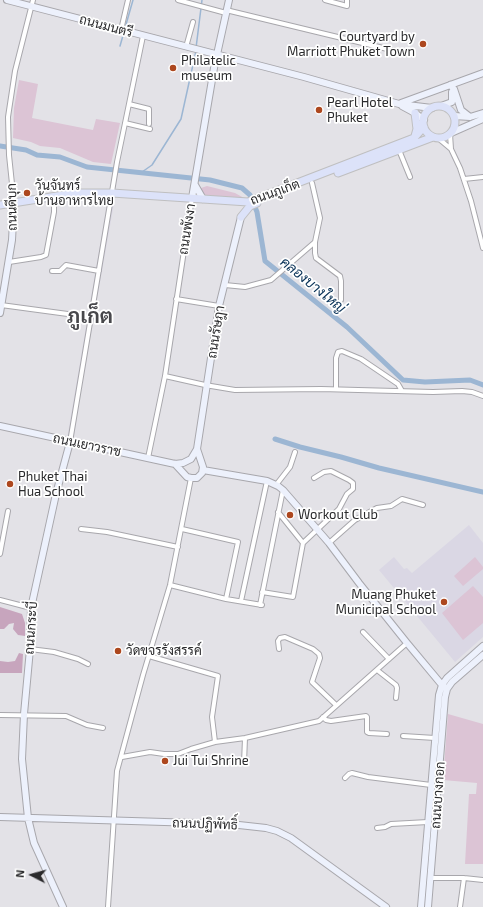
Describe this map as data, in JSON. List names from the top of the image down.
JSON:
{
  "streets": {
    "main road": ["ถนนภูเก็ต", "ถนนรัษฎา"],
    "street": [
      "ถนนมนตรี",
      "ถนนดีบุก",
      "ถนนพังงา",
      "ถนนเยาวราช",
      "ถนนกระบี่",
      "ถนนบางกอก",
      "ถนนปฏิพัทธิ์"
    ]
  },
  "crossings": [
    ["ถนนมนตรี", "ถนนภูเก็ต"],
    ["ถนนมนตรี", "ถนนดีบุก"],
    ["ถนนมนตรี", "ถนนพังงา"],
    ["ถนนภูเก็ต", "ถนนดีบุก"],
    ["ถนนภูเก็ต", "ถนนพังงา"],
    ["ถนนภูเก็ต", "ถนนรัษฎา"],
    ["ถนนพังงา", "ถนนเยาวราช"],
    ["ถนนเยาวราช", "ถนนกระบี่"],
    ["ถนนกระบี่", "ถนนปฏิพัทธิ์"]
  ],
  "districts": ["ภูเก็ต"],
  "water": ["คลองบางใหญ่"],
  "places": [
    "Courtyard by Marriott Phuket Town",
    "Philatelic museum",
    "Pearl Hotel Phuket",
    "วันจันทร์ บ้านอาหารไทย",
    "Phuket Thai Hua School",
    "Workout Club",
    "Muang Phuket Municipal School",
    "วัดขจรรังสรรค์",
    "Jui Tui Shrine"
  ],
  "north": "left"
}
